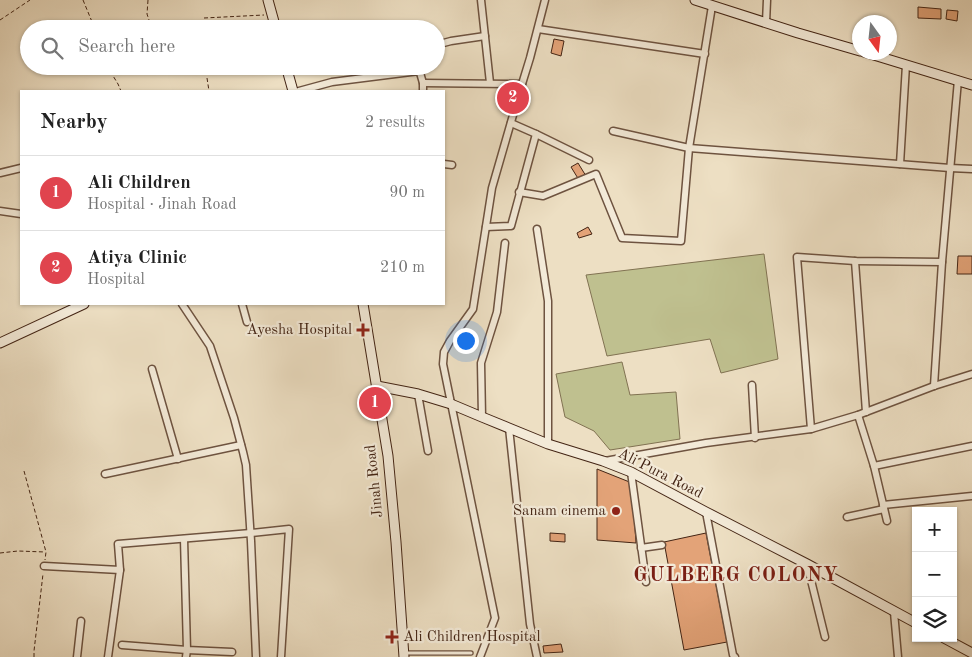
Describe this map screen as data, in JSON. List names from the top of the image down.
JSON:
{
  "streets": {
    "street": ["Ali Pura Road", "Jinah Road"]
  },
  "crossings": [
    ["Ali Pura Road", "Jinah Road"]
  ],
  "districts": ["GULBERG COLONY"],
  "places": {
    "health": ["Ayesha Hospital", "Ali Children Hospital"],
    "other": ["Sanam cinema"]
  },
  "north": "bottom",
  "page": {
    "search": "Search here",
    "pins": ["2", "1"],
    "heading": ["Nearby", "2 results"],
    "list": [
      {
        "mark": "1",
        "name": "Ali Children",
        "note": "Hospital · Jinah Road",
        "value": "90 m"
      },
      {
        "mark": "2",
        "name": "Atiya Clinic",
        "note": "Hospital",
        "value": "210 m"
      }
    ],
    "map_buttons": ["+", "−"]
  }
}
